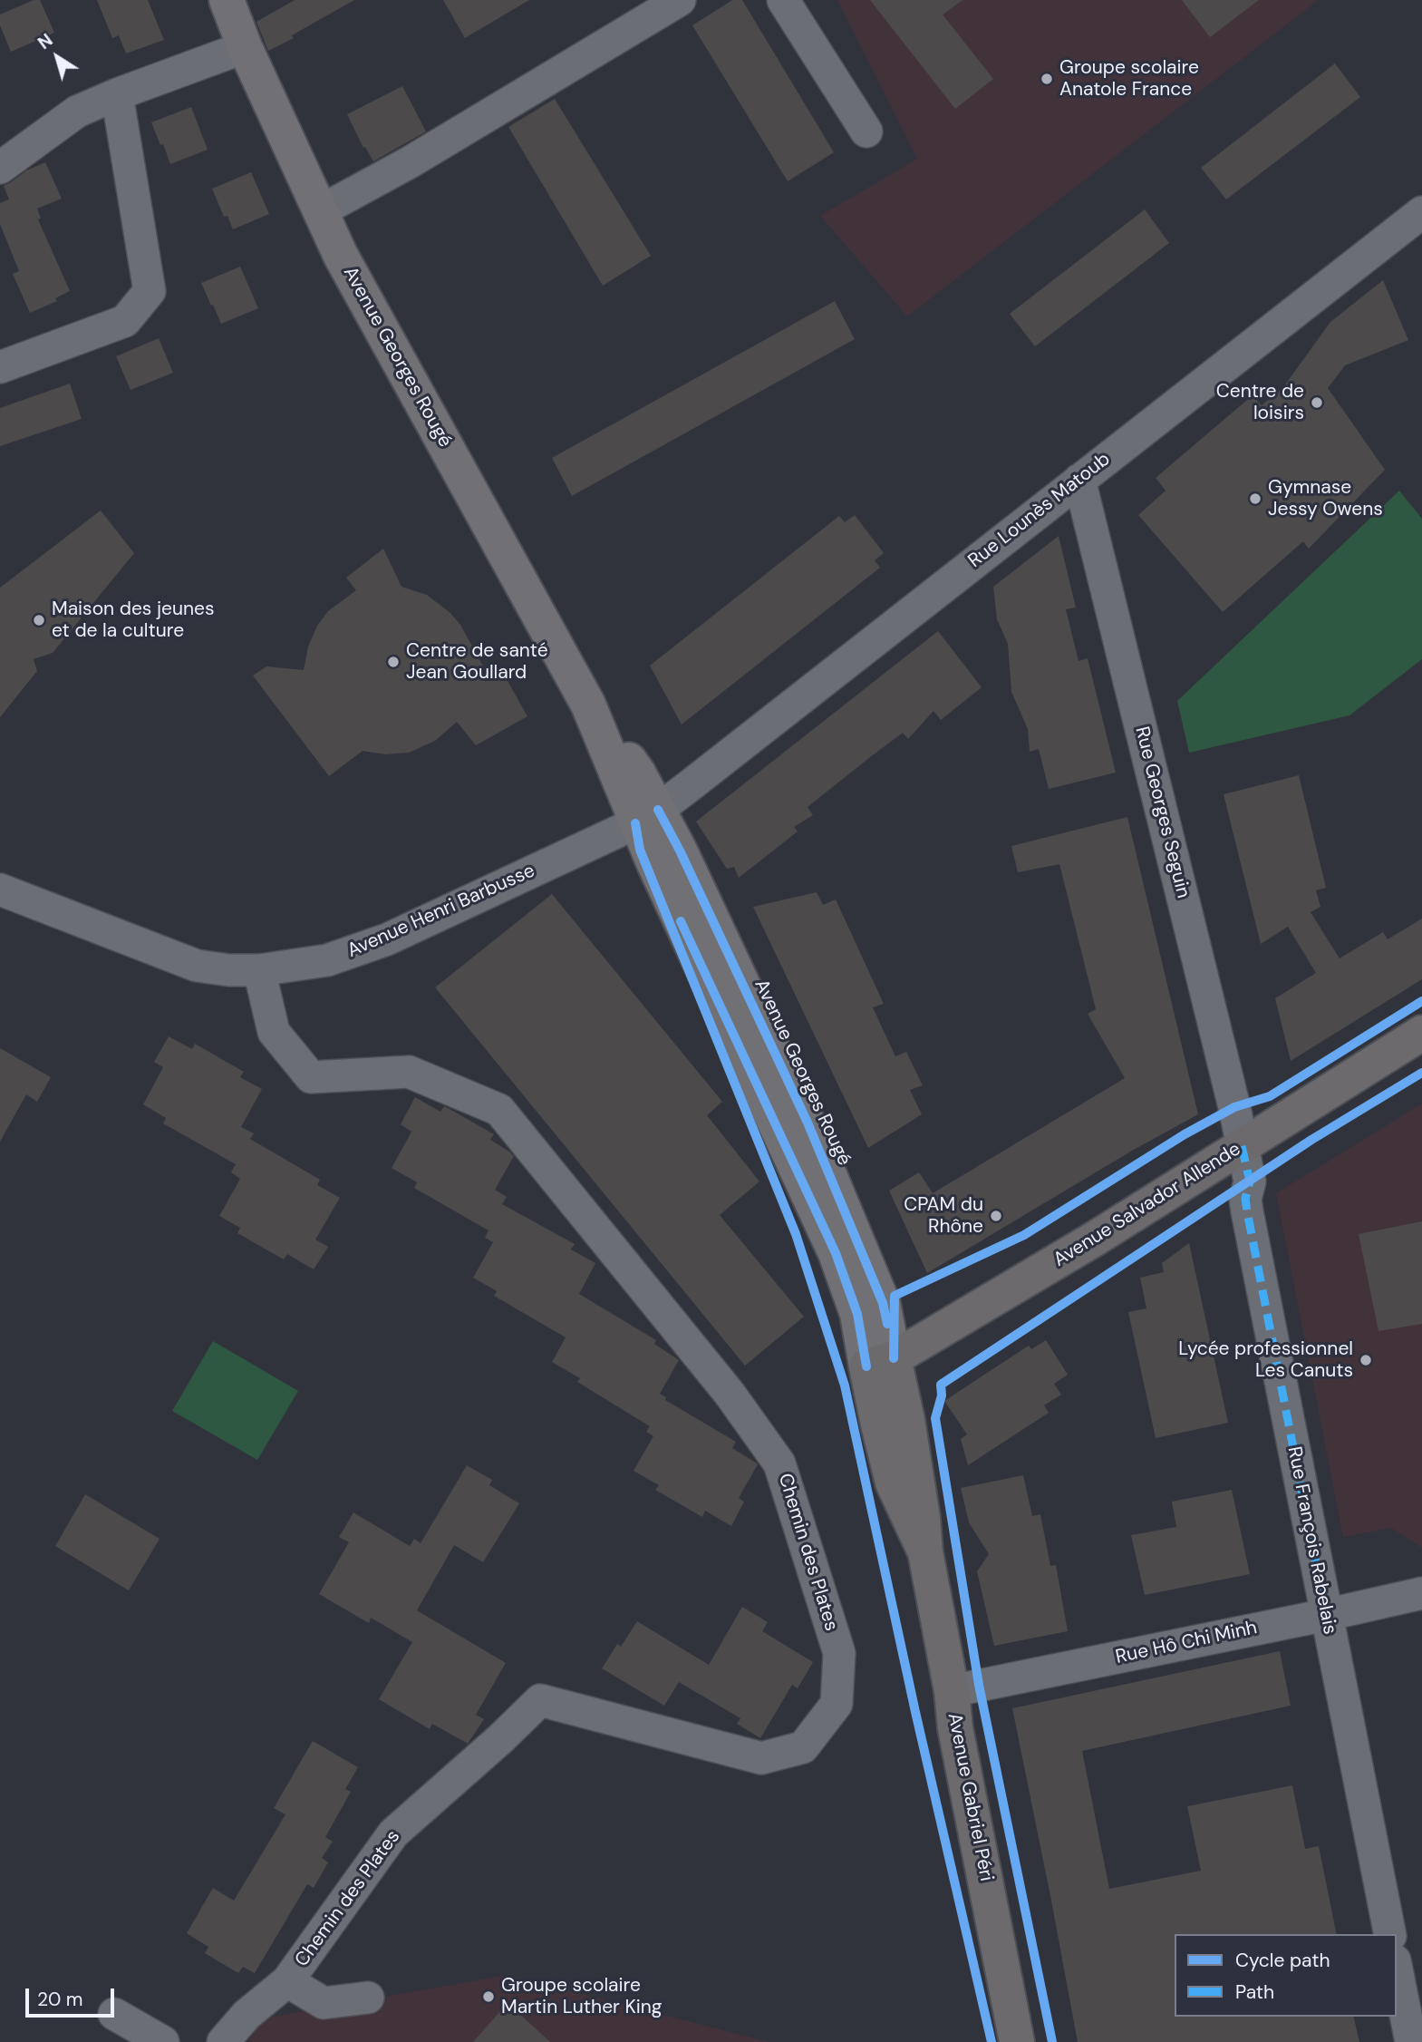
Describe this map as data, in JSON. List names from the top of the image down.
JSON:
{
  "streets": {
    "main road": ["Avenue Salvador Allende", "Avenue Gabriel Péri"],
    "street": [
      "Avenue Georges Rougé",
      "Rue Lounès Matoub",
      "Rue Georges Seguin",
      "Avenue Henri Barbusse",
      "Rue François Rabelais",
      "Chemin des Plates",
      "Rue Hô Chi Minh"
    ]
  },
  "crossings": [
    ["Avenue Georges Rougé", "Rue Lounès Matoub"],
    ["Avenue Georges Rougé", "Avenue Henri Barbusse"],
    ["Avenue Georges Rougé", "Avenue Salvador Allende"],
    ["Avenue Georges Rougé", "Avenue Gabriel Péri"],
    ["Rue Lounès Matoub", "Rue Georges Seguin"],
    ["Rue Lounès Matoub", "Avenue Henri Barbusse"],
    ["Rue Georges Seguin", "Avenue Salvador Allende"],
    ["Rue Georges Seguin", "Rue François Rabelais"],
    ["Avenue Henri Barbusse", "Chemin des Plates"],
    ["Avenue Salvador Allende", "Rue François Rabelais"],
    ["Avenue Salvador Allende", "Avenue Gabriel Péri"],
    ["Rue François Rabelais", "Rue Hô Chi Minh"],
    ["Rue Hô Chi Minh", "Avenue Gabriel Péri"]
  ],
  "places": [
    "Groupe scolaire Anatole France",
    "Centre de loisirs",
    "Gymnase Jessy Owens",
    "Maison des jeunes et de la culture",
    "Centre de santé Jean Goullard",
    "CPAM du Rhône",
    "Lycée professionnel Les Canuts",
    "Groupe scolaire Martin Luther King"
  ],
  "legend": ["Cycle path", "Path"],
  "scale_bar": "20 m",
  "north": "top left"
}
